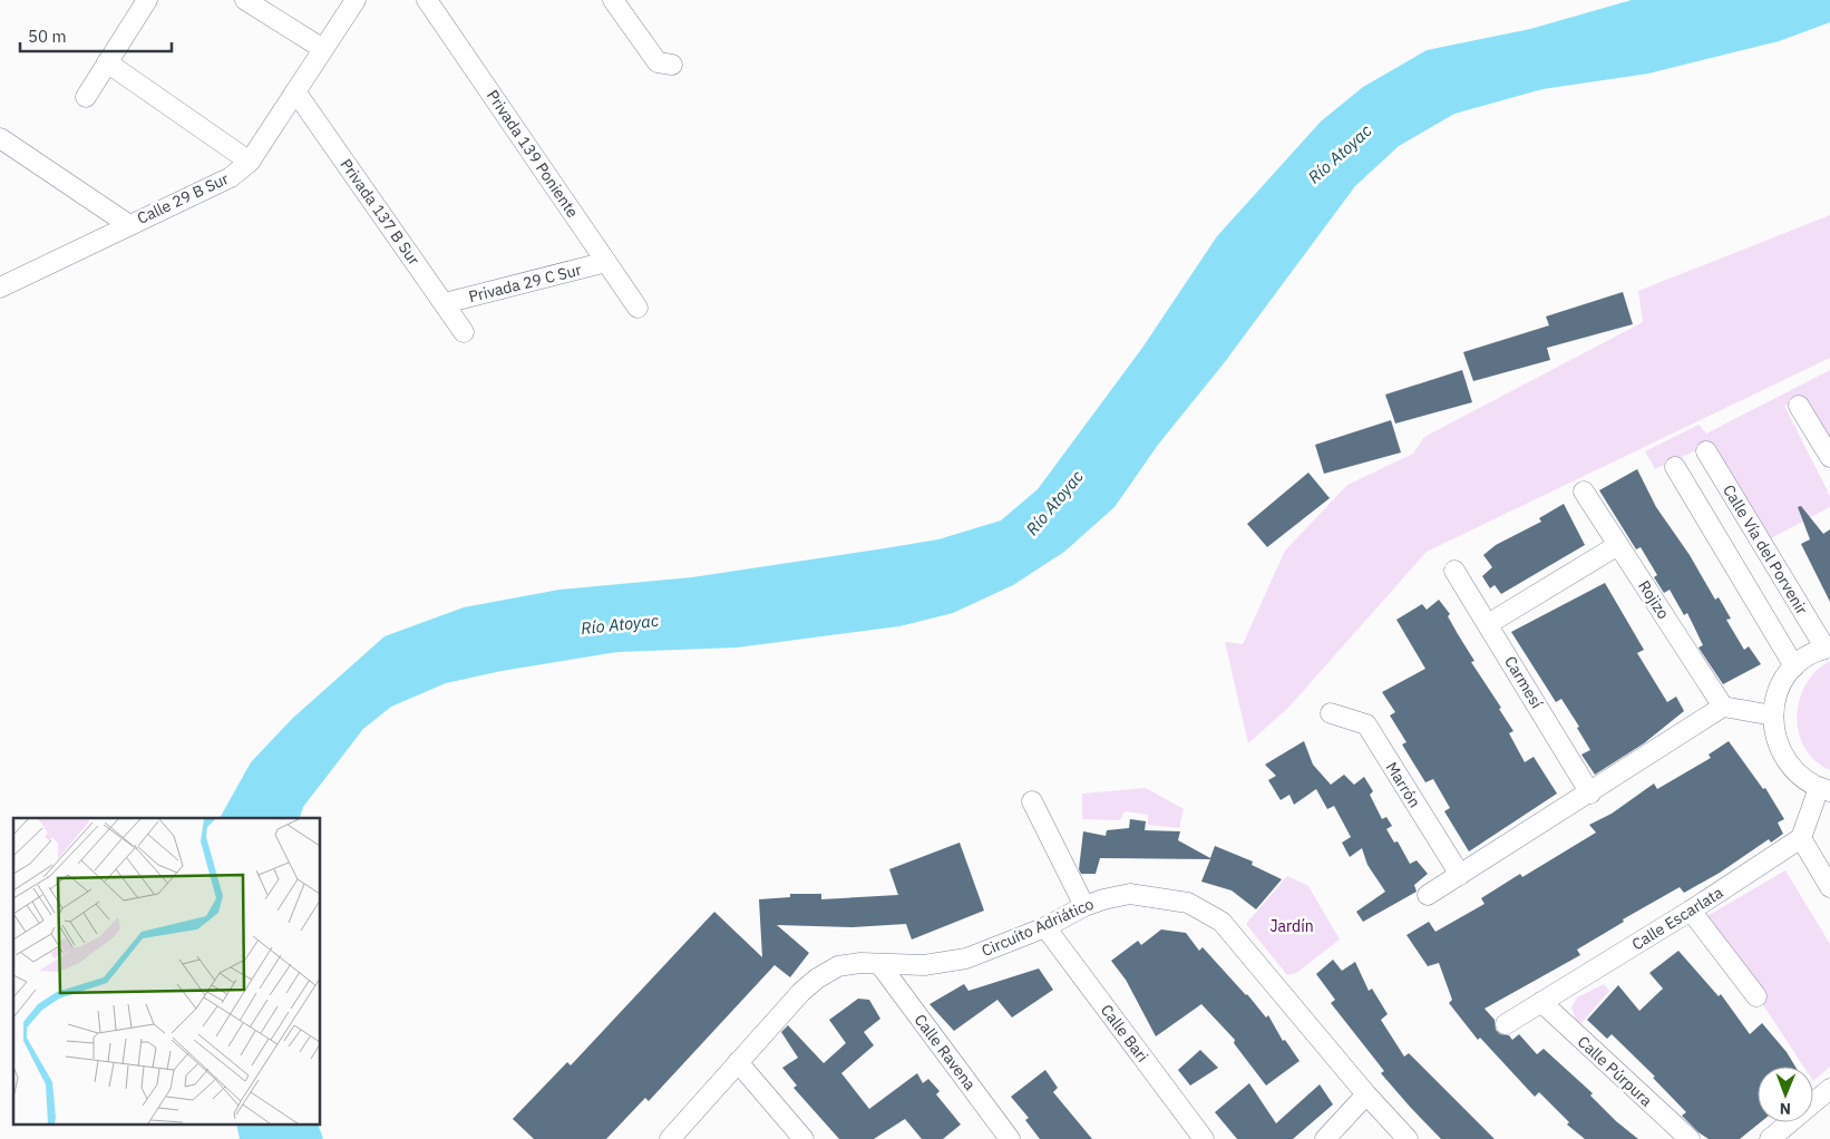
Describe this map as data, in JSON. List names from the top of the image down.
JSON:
{
  "streets": {
    "street": [
      "Privada 139 Poniente",
      "Calle 29 B Sur",
      "Privada 137 B Sur",
      "Privada 29 C Sur",
      "Calle Vía del Porvenir",
      "Rojizo",
      "Carmesí",
      "Marrón",
      "Calle Escarlata",
      "Circuito Adriático",
      "Calle Bari",
      "Calle Ravena",
      "Calle Púrpura"
    ]
  },
  "crossings": [
    ["Privada 139 Poniente", "Privada 29 C Sur"],
    ["Calle 29 B Sur", "Privada 137 B Sur"],
    ["Privada 137 B Sur", "Privada 29 C Sur"],
    ["Calle Escarlata", "Calle Púrpura"],
    ["Circuito Adriático", "Calle Bari"],
    ["Circuito Adriático", "Calle Ravena"]
  ],
  "water": ["Río Atoyac"],
  "parks": ["Jardín"],
  "scale_bar": "50 m",
  "north": "bottom"
}
